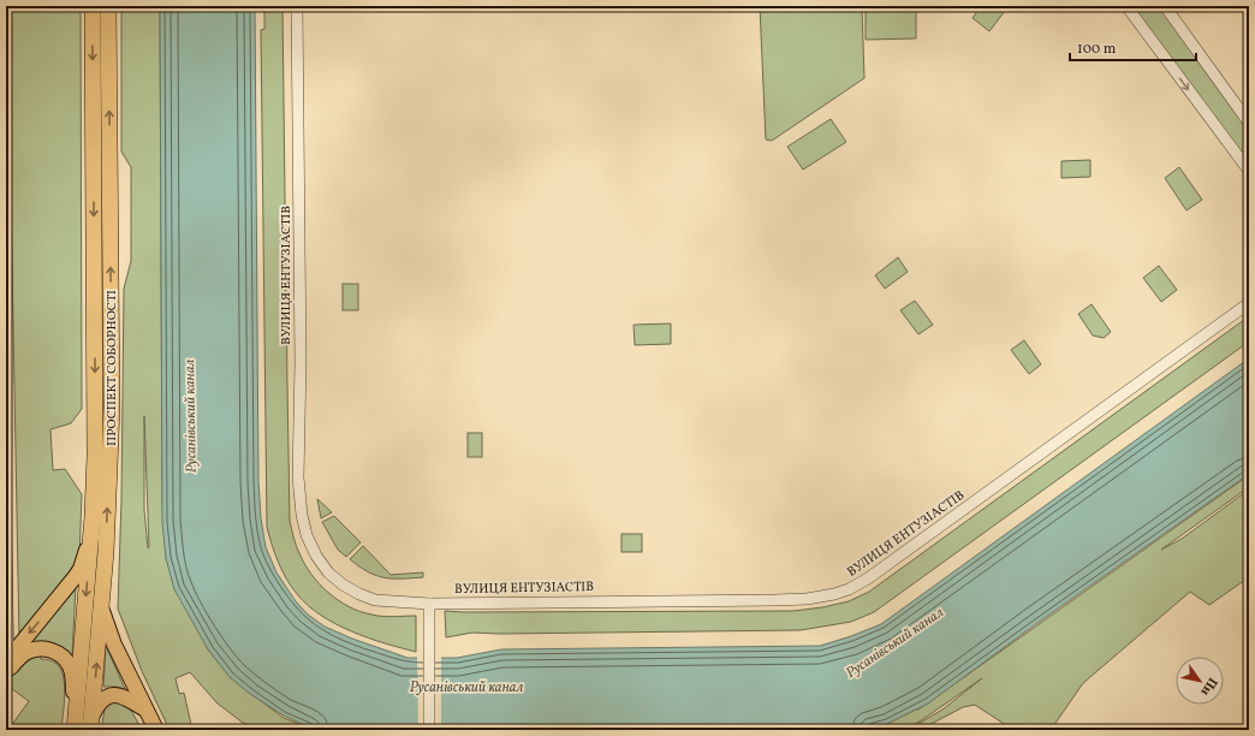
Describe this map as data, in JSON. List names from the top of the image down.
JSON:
{
  "streets": {
    "highway": ["ПРОСПЕКТ СОБОРНОСТІ"],
    "street": ["ВУЛИЦЯ ЕНТУЗІАСТІВ"]
  },
  "water": ["Русанівський канал"],
  "scale_bar": "100 m",
  "north": "bottom right"
}
